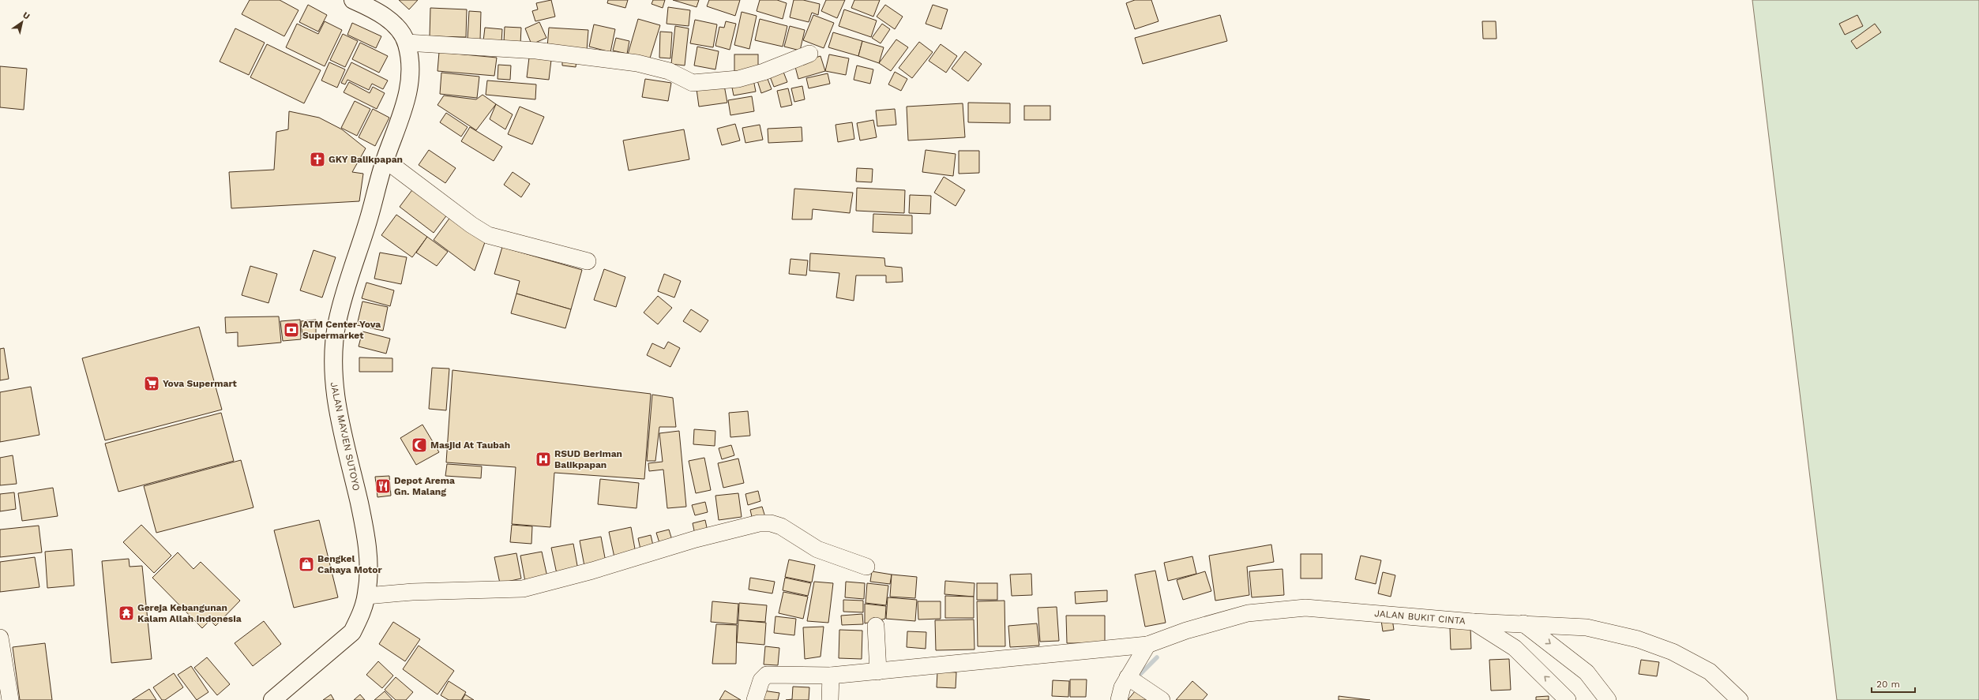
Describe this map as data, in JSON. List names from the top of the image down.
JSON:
{
  "streets": {
    "main road": ["JALAN MAYJEN SUTOYO"],
    "street": ["JALAN BUKIT CINTA"]
  },
  "places": {
    "church": ["GKY Balikpapan"],
    "bank": ["ATM Center Yova Supermarket"],
    "supermarket": ["Yova Supermart"],
    "mosque": ["Masjid At Taubah"],
    "hospital": ["RSUD Beriman Balikpapan"],
    "restaurant": ["Depot Arema Gn. Malang"],
    "shop": ["Bengkel Cahaya Motor"],
    "temple": ["Gereja Kebangunan Kalam Allah Indonesia"]
  },
  "scale_bar": "20 m",
  "north": "top right"
}
